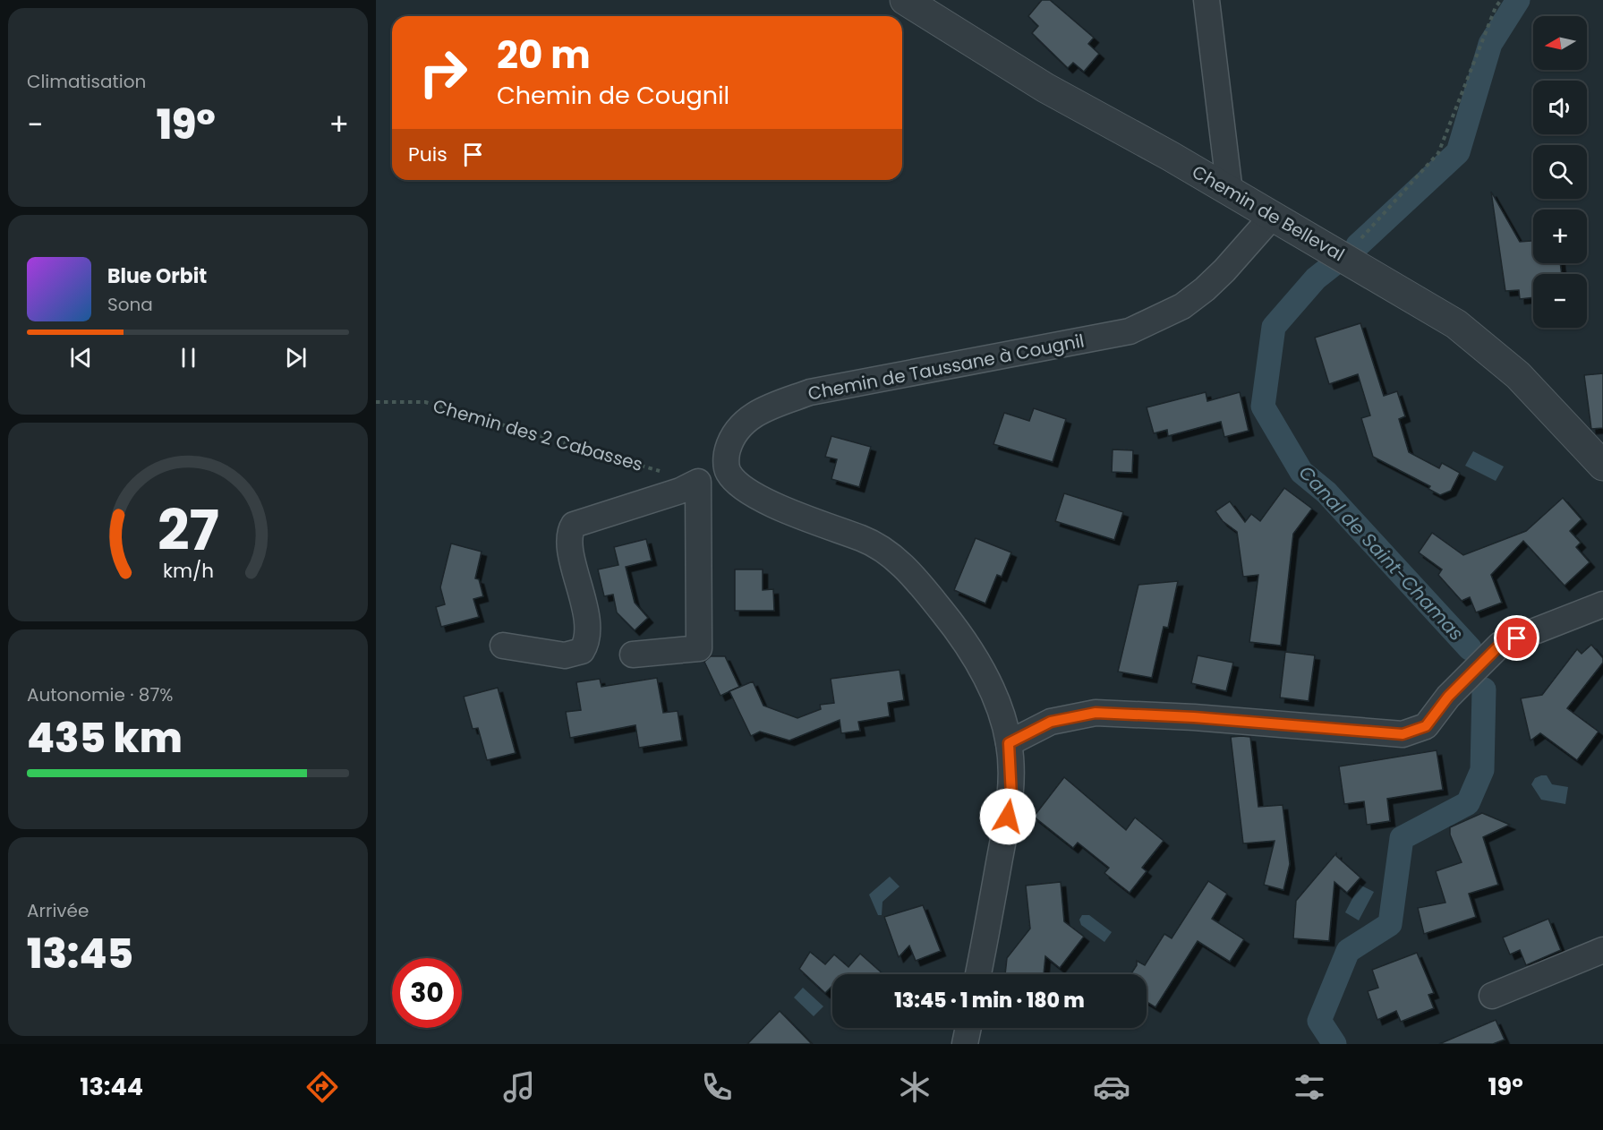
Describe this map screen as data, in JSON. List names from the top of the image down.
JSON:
{
  "streets": {
    "street": ["Chemin de Belleval", "Chemin de Taussane à Cougnil"],
    "path": ["Chemin des 2 Cabasses"]
  },
  "crossings": [
    ["Chemin de Belleval", "Chemin de Taussane à Cougnil"]
  ],
  "water": ["Canal de Saint-Chamas"],
  "north": "left",
  "page": {
    "tile": [
      "Climatisation",
      ["Autonomie · 87%", "435 km"],
      ["Arrivée", "13:45"]
    ],
    "map_buttons": ["+", "−"],
    "turn": ["20 m", "Chemin de Cougnil"],
    "heat": ["−", "19°", "+"],
    "then": "Puis",
    "song": ["Blue Orbit", "Sona"],
    "limit": "30",
    "trip": "13:45 · 1 min · 180 m",
    "tabs": ["13:44", "19°"],
    "gauge": ["27", "km/h"]
  }
}
